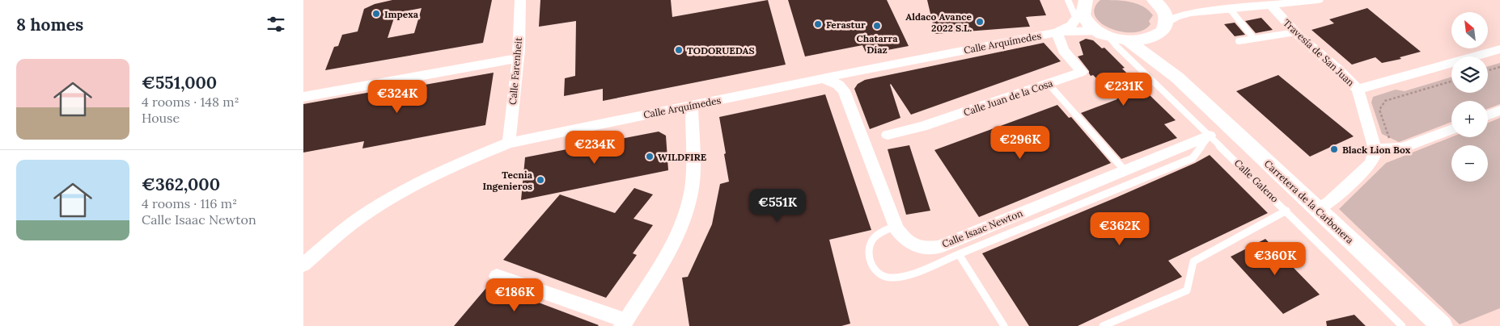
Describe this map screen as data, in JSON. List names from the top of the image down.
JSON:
{
  "streets": {
    "street": [
      "Calle Arquímedes",
      "Travesía de San Juan",
      "Calle Farenheit",
      "Calle Juan de la Cosa",
      "Carretera de la Carbonera",
      "Calle Isaac Newton"
    ],
    "lane": ["Calle Galeno"]
  },
  "crossings": [
    ["Calle Arquímedes", "Calle Farenheit"],
    ["Calle Arquímedes", "Calle Juan de la Cosa"],
    ["Calle Galeno", "Calle Isaac Newton"]
  ],
  "places": [
    "Impexa",
    "Aldaco Avance 2022 S.L.",
    "Ferastur",
    "Chatarra Díaz",
    "TODORUEDAS",
    "Black Lion Box",
    "WILDFIRE",
    "Tecnia Ingenieros"
  ],
  "north": "top left",
  "page": {
    "heading": "8 homes",
    "map_buttons": ["+", "−"],
    "list": [
      {
        "name": "€551,000",
        "note": "4 rooms · 148 m² · House"
      },
      {
        "name": "€362,000",
        "note": "4 rooms · 116 m² · Calle Isaac Newton"
      }
    ],
    "price": [
      "€231K",
      "€324K",
      "€296K",
      "€234K",
      "€551K",
      "€362K",
      "€360K",
      "€186K"
    ]
  }
}
